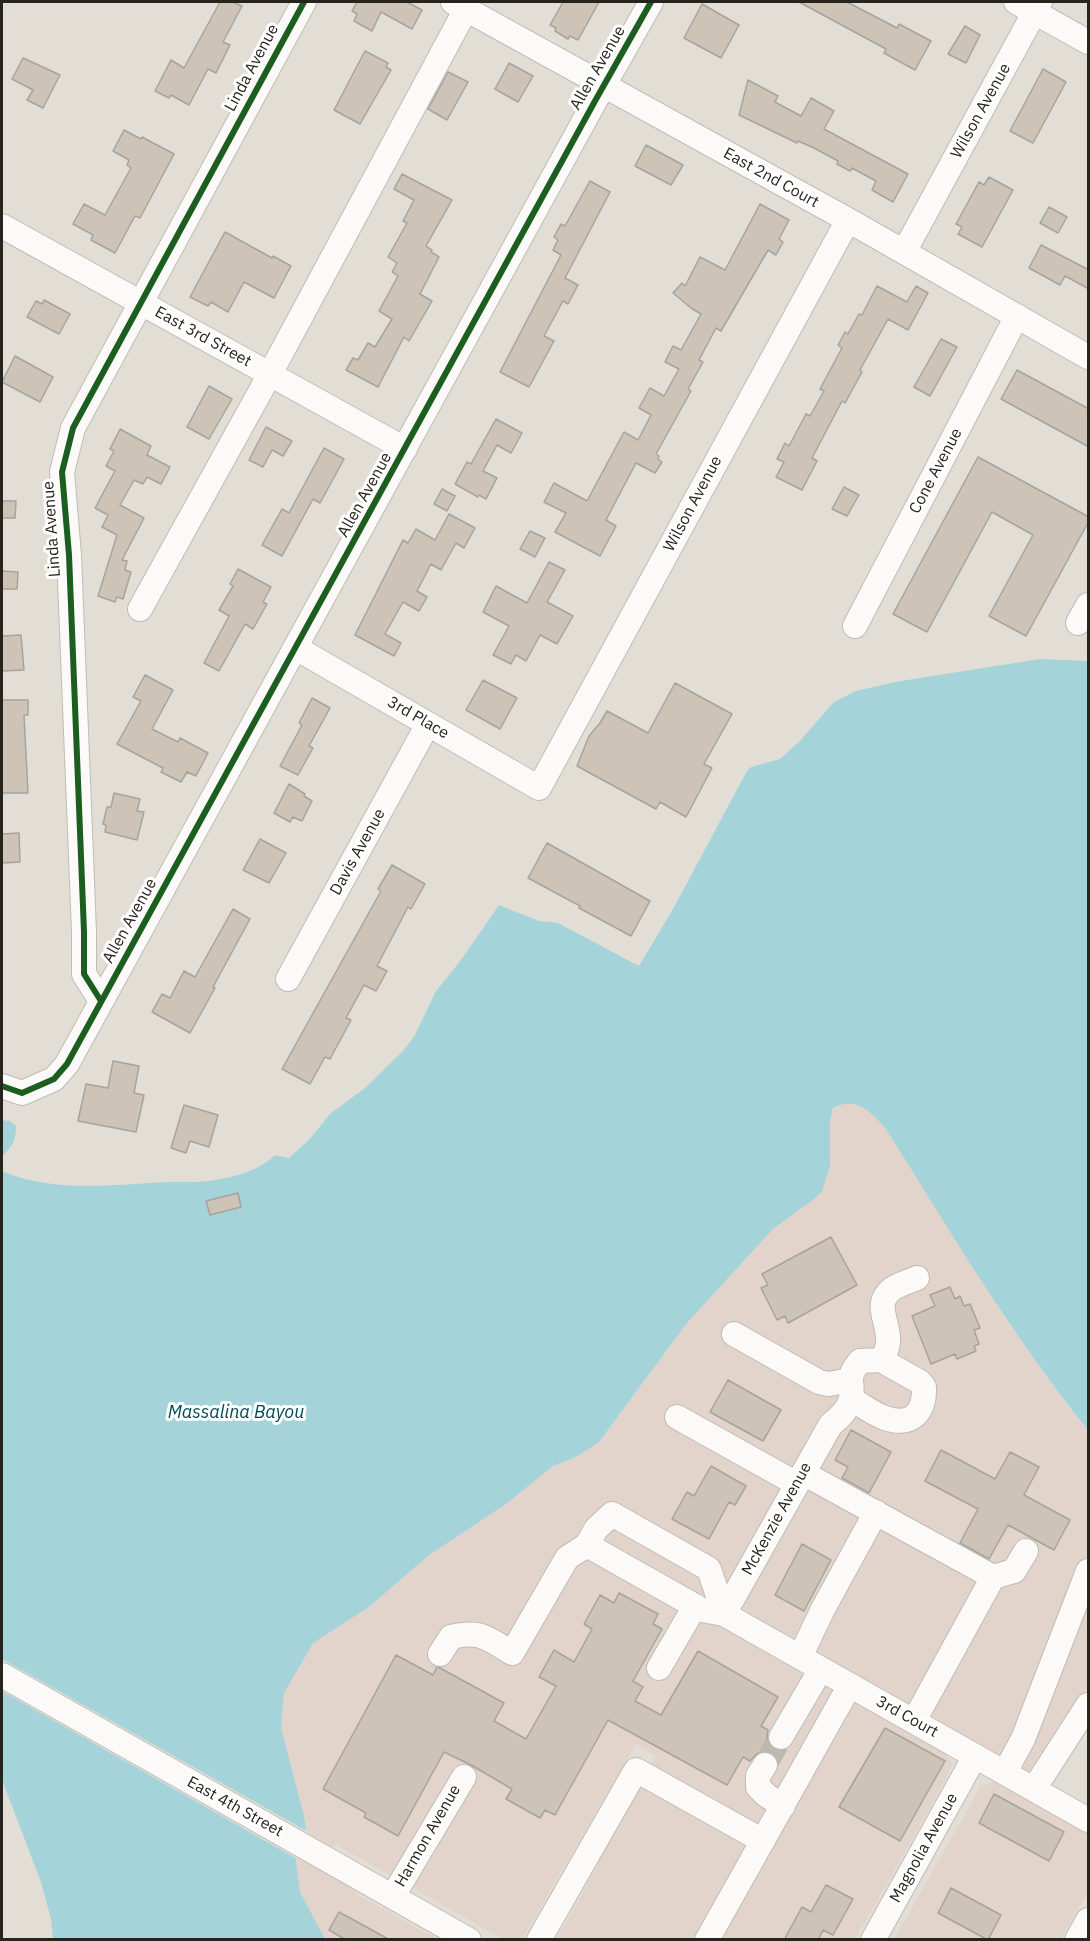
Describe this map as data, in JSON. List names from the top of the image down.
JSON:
{
  "streets": {
    "street": [
      "Linda Avenue",
      "Allen Avenue",
      "Wilson Avenue",
      "East 2nd Court",
      "East 3rd Street",
      "Cone Avenue",
      "3rd Place",
      "Davis Avenue",
      "McKenzie Avenue",
      "3rd Court",
      "East 4th Street",
      "Harmon Avenue",
      "Magnolia Avenue"
    ]
  },
  "crossings": [
    ["Linda Avenue", "Allen Avenue"],
    ["Linda Avenue", "East 3rd Street"],
    ["Allen Avenue", "East 2nd Court"],
    ["Allen Avenue", "East 3rd Street"],
    ["Allen Avenue", "3rd Place"],
    ["Wilson Avenue", "East 2nd Court"],
    ["Wilson Avenue", "3rd Place"],
    ["East 2nd Court", "Cone Avenue"],
    ["3rd Place", "Davis Avenue"],
    ["McKenzie Avenue", "3rd Court"],
    ["3rd Court", "Magnolia Avenue"],
    ["East 4th Street", "Harmon Avenue"]
  ],
  "water": ["Massalina Bayou"]
}
